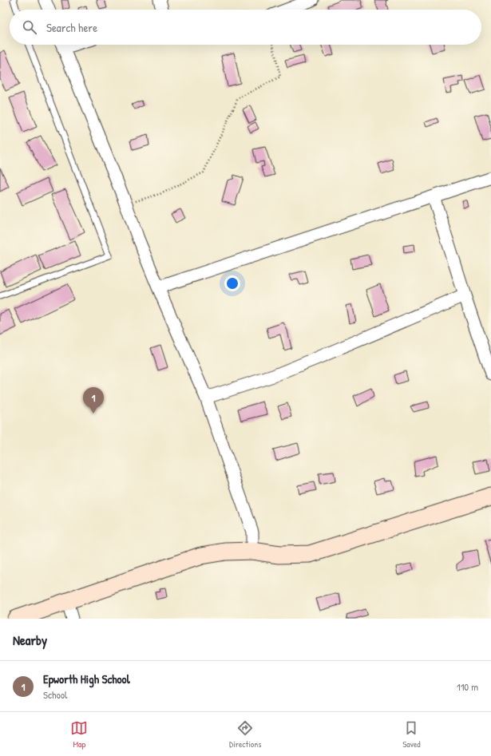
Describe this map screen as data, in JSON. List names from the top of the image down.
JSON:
{
  "page": {
    "search": "Search here",
    "pins": "1",
    "heading": "Nearby",
    "list": [
      {
        "mark": "1",
        "name": "Epworth High School",
        "note": "School",
        "value": "110 m"
      }
    ],
    "nav": ["Map", "Directions", "Saved"]
  }
}
